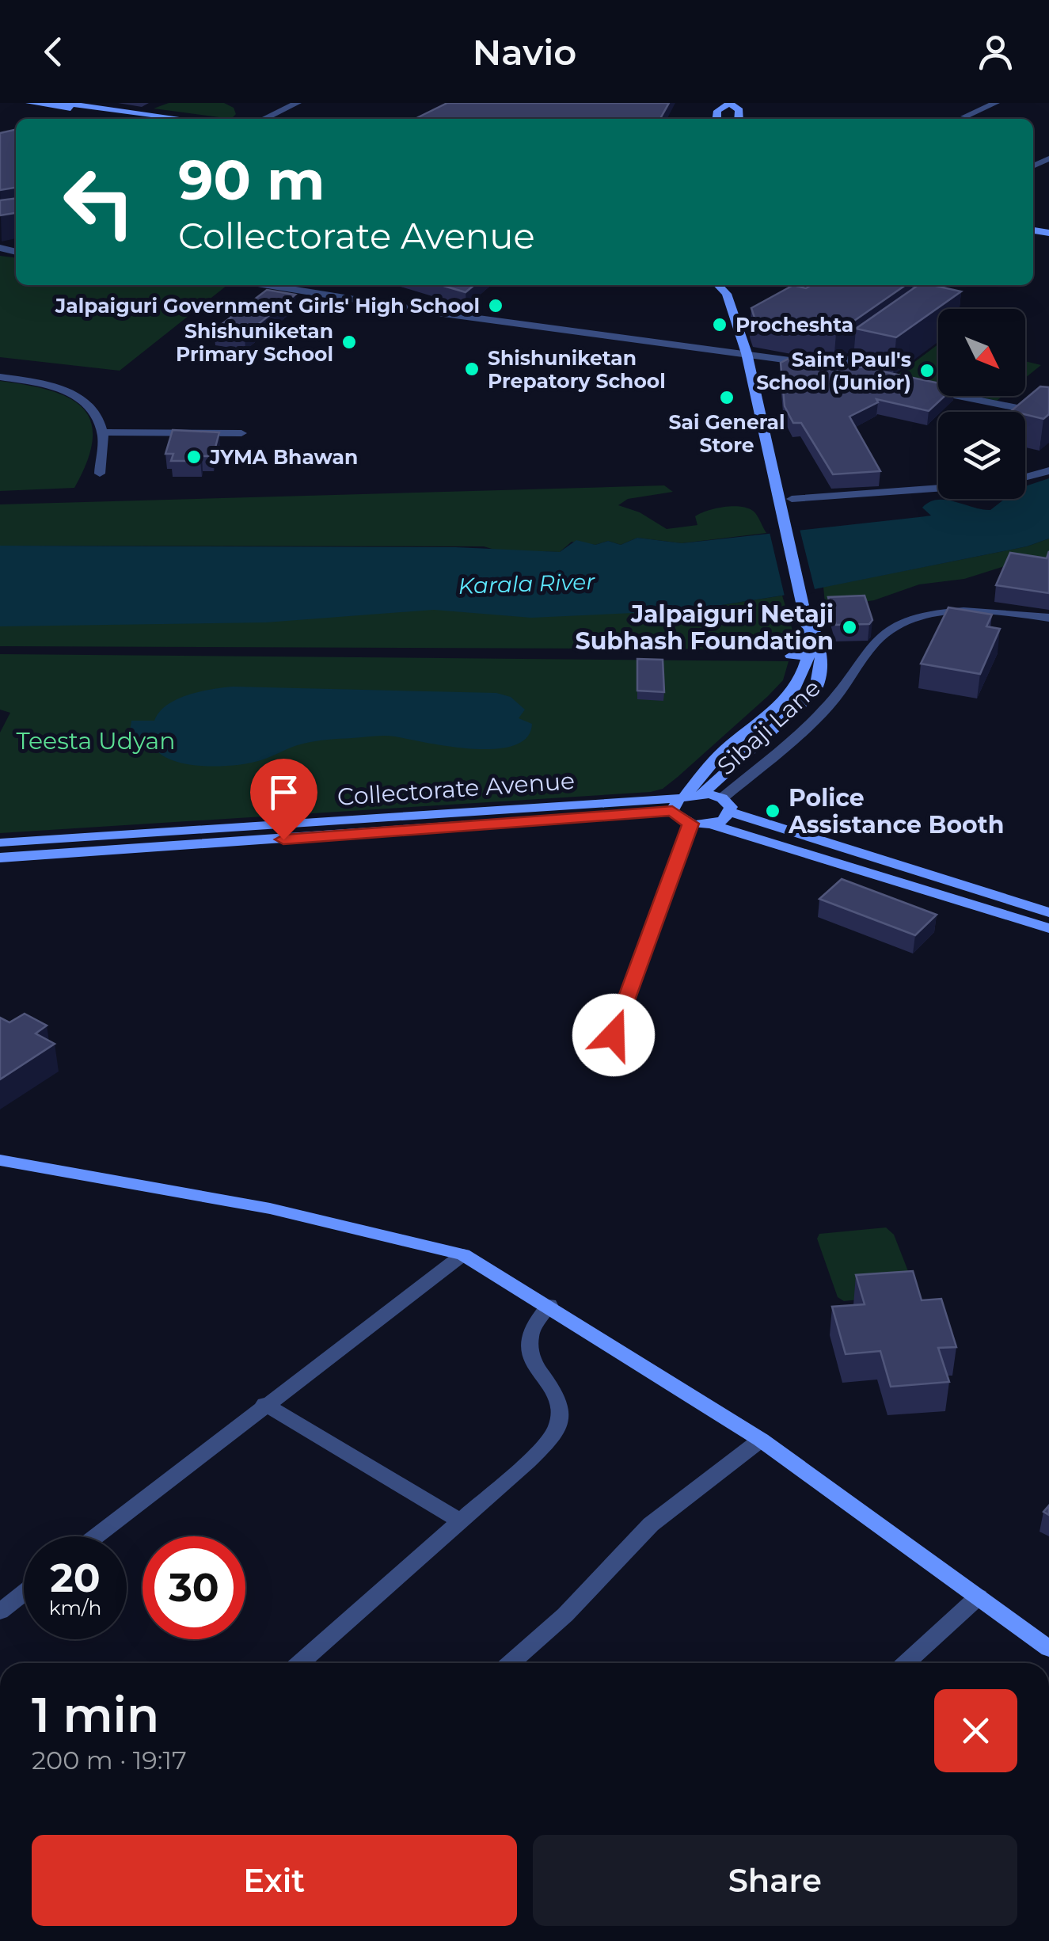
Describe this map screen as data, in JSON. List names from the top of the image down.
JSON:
{
  "streets": {
    "street": ["Sibaji Lane", "Collectorate Avenue"]
  },
  "water": ["Karala River"],
  "parks": ["Teesta Udyan"],
  "places": [
    "Jalpaiguri Government Girls' High School",
    "Procheshta",
    "Shishuniketan Primary School",
    "Shishuniketan Prepatory School",
    "Saint Paul's School (Junior)",
    "Sai General Store",
    "JYMA Bhawan",
    "Jalpaiguri Netaji Subhash Foundation",
    "Police Assistance Booth"
  ],
  "north": "bottom right",
  "page": {
    "header": "Navio",
    "turn": ["90 m", "Collectorate Avenue"],
    "speed": "20 km/h",
    "limit": "30",
    "heading": ["1 min", "200 m · 19:17"],
    "buttons": ["Exit", "Share"]
  }
}
